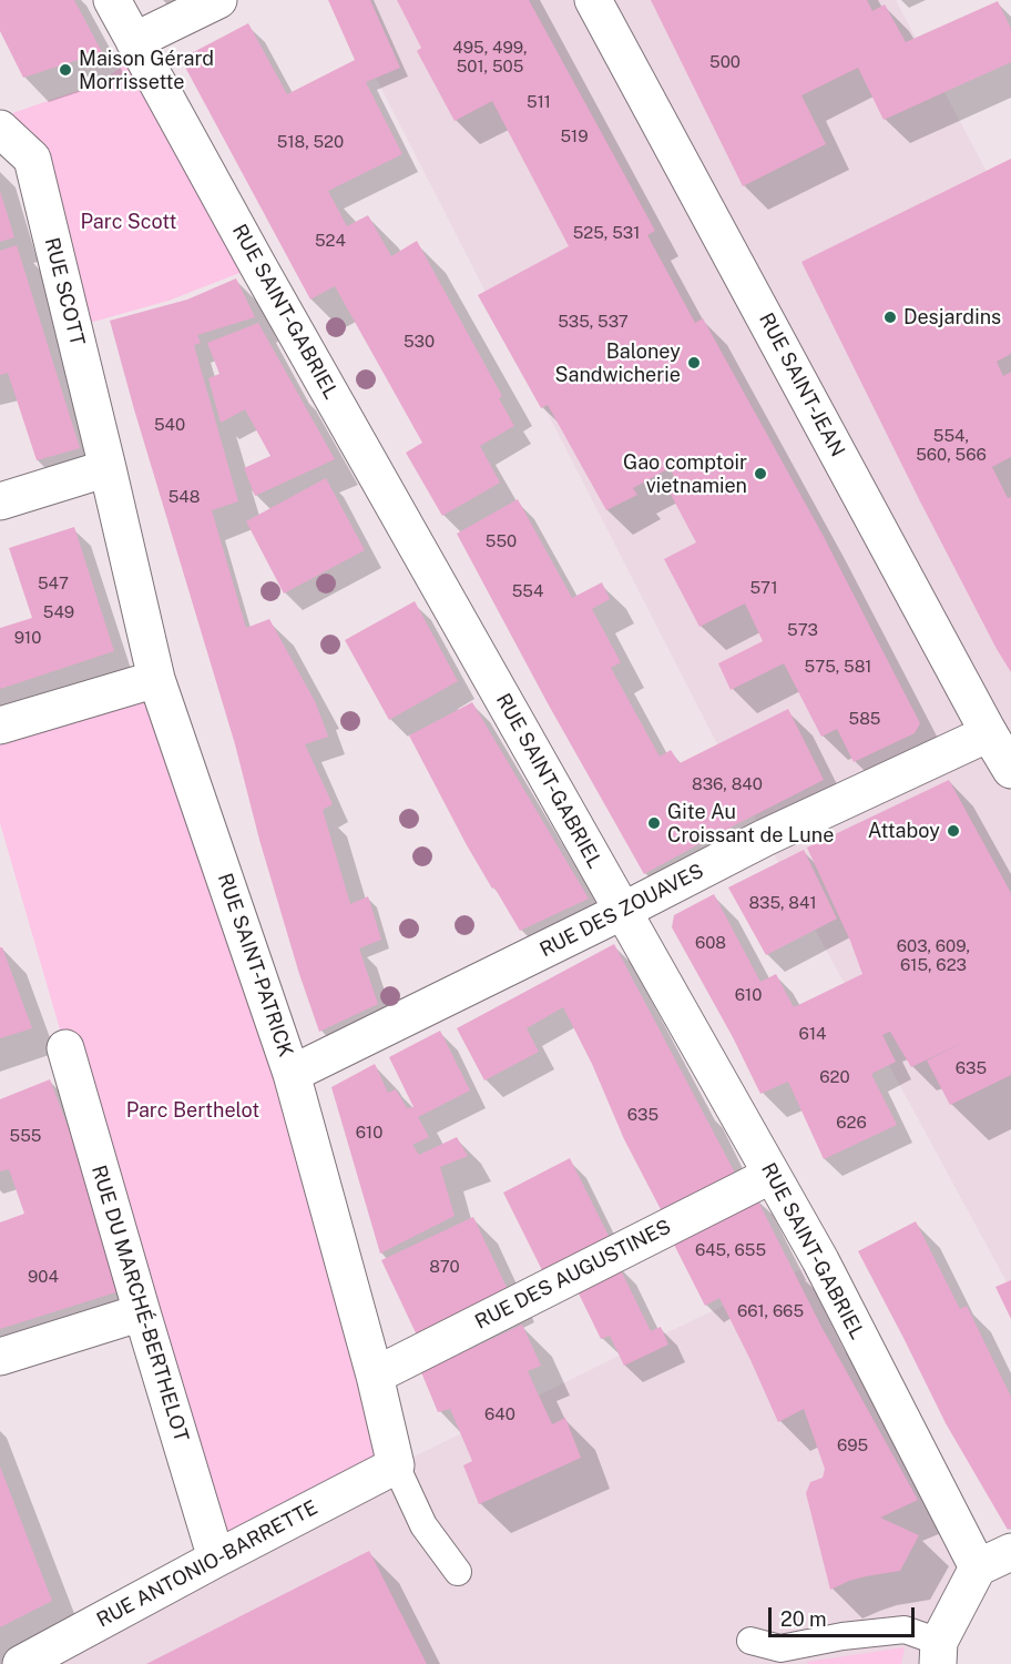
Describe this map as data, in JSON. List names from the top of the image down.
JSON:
{
  "streets": {
    "street": [
      "RUE SCOTT",
      "RUE SAINT-GABRIEL",
      "RUE SAINT-JEAN",
      "RUE DES ZOUAVES",
      "RUE SAINT-PATRICK",
      "RUE DES AUGUSTINES",
      "RUE DU MARCHÉ-BERTHELOT",
      "RUE ANTONIO-BARRETTE"
    ]
  },
  "crossings": [
    ["RUE SCOTT", "RUE SAINT-PATRICK"],
    ["RUE SAINT-GABRIEL", "RUE DES ZOUAVES"],
    ["RUE SAINT-GABRIEL", "RUE DES AUGUSTINES"],
    ["RUE SAINT-JEAN", "RUE DES ZOUAVES"],
    ["RUE DES ZOUAVES", "RUE SAINT-PATRICK"],
    ["RUE SAINT-PATRICK", "RUE DES AUGUSTINES"],
    ["RUE SAINT-PATRICK", "RUE ANTONIO-BARRETTE"],
    ["RUE DU MARCHÉ-BERTHELOT", "RUE ANTONIO-BARRETTE"]
  ],
  "parks": ["Parc Scott", "Parc Berthelot"],
  "places": [
    "Maison Gérard Morrissette",
    "Desjardins",
    "Baloney Sandwicherie",
    "Gao comptoir vietnamien",
    "Gite Au Croissant de Lune",
    "Attaboy"
  ],
  "house_numbers": [
    "495, 499, 501, 505",
    "500",
    "511",
    "519",
    "518, 520",
    "525, 531",
    "524",
    "535, 537",
    "530",
    "540",
    "554, 560, 566",
    "548",
    "550",
    "547",
    "571",
    "554",
    "549",
    "573",
    "910",
    "575, 581",
    "585",
    "836, 840",
    "835, 841",
    "608",
    "603, 609, 615, 623",
    "610",
    "614",
    "635",
    "620",
    "635",
    "626",
    "610",
    "555",
    "645, 655",
    "870",
    "904",
    "661, 665",
    "640",
    "695"
  ],
  "scale_bar": "20 m"
}
